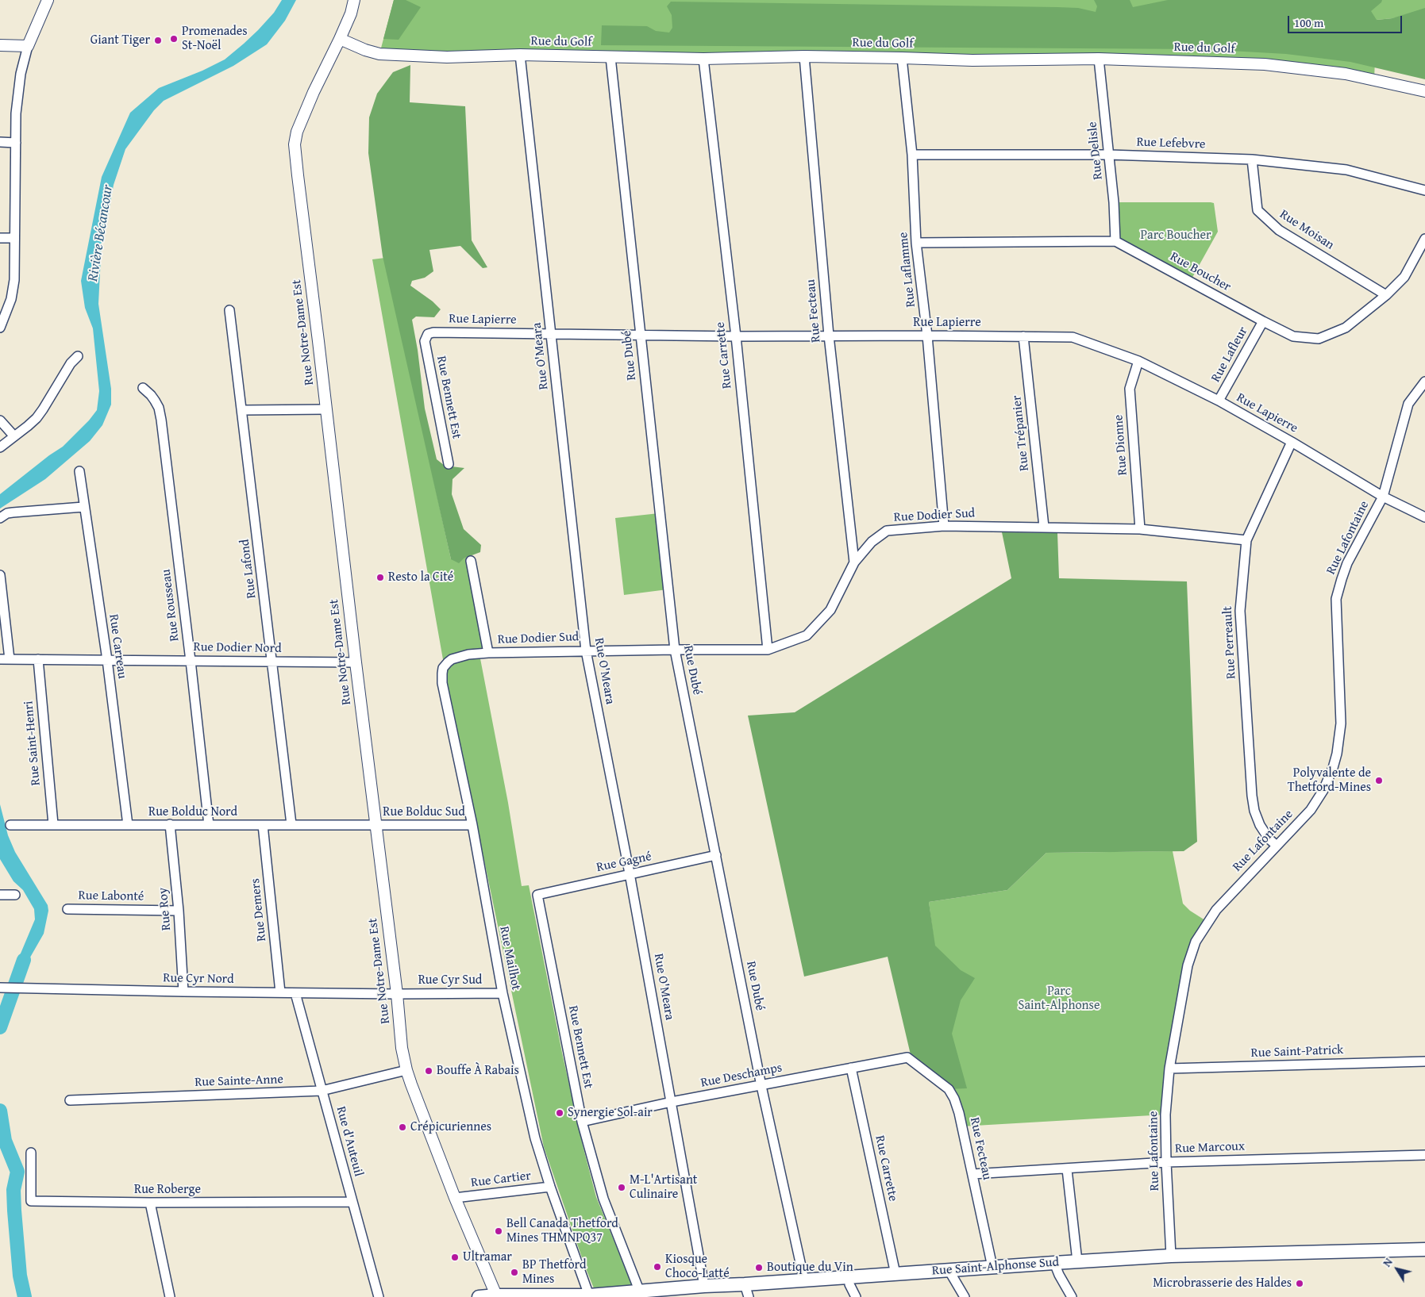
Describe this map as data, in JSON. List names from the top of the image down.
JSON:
{
  "streets": {
    "main road": ["Rue Saint-Alphonse Sud"],
    "street": [
      "Rue du Golf",
      "Rue Lefebvre",
      "Rue Delisle",
      "Rue Moisan",
      "Rue Laflamme",
      "Rue Boucher",
      "Rue Fecteau",
      "Rue Lapierre",
      "Rue Notre-Dame Est",
      "Rue Lafleur",
      "Rue Dubé",
      "Rue Carrette",
      "Rue O'Meara",
      "Rue Bennett Est",
      "Rue Trépanier",
      "Rue Dionne",
      "Rue Dodier Sud",
      "Rue Lafontaine",
      "Rue Lafond",
      "Rue Rousseau",
      "Rue Perreault",
      "Rue Carreau",
      "Rue Dodier Nord",
      "Rue Saint-Henri",
      "Rue Bolduc Nord",
      "Rue Bolduc Sud",
      "Rue Gagné",
      "Rue Labonté",
      "Rue Roy",
      "Rue Demers",
      "Rue Mailhot",
      "Rue Cyr Nord",
      "Rue Cyr Sud",
      "Rue Saint-Patrick",
      "Rue Deschamps",
      "Rue Sainte-Anne",
      "Rue d'Auteuil",
      "Rue Marcoux",
      "Rue Cartier",
      "Rue Roberge"
    ]
  },
  "crossings": [
    ["Rue du Golf", "Rue Delisle"],
    ["Rue du Golf", "Rue Laflamme"],
    ["Rue du Golf", "Rue Fecteau"],
    ["Rue du Golf", "Rue Notre-Dame Est"],
    ["Rue du Golf", "Rue Dubé"],
    ["Rue du Golf", "Rue Carrette"],
    ["Rue du Golf", "Rue O'Meara"],
    ["Rue Lefebvre", "Rue Delisle"],
    ["Rue Lefebvre", "Rue Moisan"],
    ["Rue Lefebvre", "Rue Laflamme"],
    ["Rue Delisle", "Rue Boucher"],
    ["Rue Moisan", "Rue Boucher"],
    ["Rue Laflamme", "Rue Boucher"],
    ["Rue Laflamme", "Rue Lapierre"],
    ["Rue Laflamme", "Rue Dodier Sud"],
    ["Rue Boucher", "Rue Lafleur"],
    ["Rue Fecteau", "Rue Lapierre"],
    ["Rue Fecteau", "Rue Dodier Sud"],
    ["Rue Fecteau", "Rue Deschamps"],
    ["Rue Fecteau", "Rue Marcoux"],
    ["Rue Fecteau", "Rue Saint-Alphonse Sud"],
    ["Rue Lapierre", "Rue Lafleur"],
    ["Rue Lapierre", "Rue Dubé"],
    ["Rue Lapierre", "Rue Carrette"],
    ["Rue Lapierre", "Rue O'Meara"],
    ["Rue Lapierre", "Rue Bennett Est"],
    ["Rue Lapierre", "Rue Trépanier"],
    ["Rue Lapierre", "Rue Dionne"],
    ["Rue Lapierre", "Rue Lafontaine"],
    ["Rue Lapierre", "Rue Perreault"],
    ["Rue Notre-Dame Est", "Rue Dodier Nord"],
    ["Rue Notre-Dame Est", "Rue Bolduc Nord"],
    ["Rue Notre-Dame Est", "Rue Bolduc Sud"],
    ["Rue Notre-Dame Est", "Rue Cyr Nord"],
    ["Rue Notre-Dame Est", "Rue Cyr Sud"],
    ["Rue Notre-Dame Est", "Rue Sainte-Anne"],
    ["Rue Notre-Dame Est", "Rue Cartier"],
    ["Rue Notre-Dame Est", "Rue Saint-Alphonse Sud"],
    ["Rue Dubé", "Rue Dodier Sud"],
    ["Rue Dubé", "Rue Gagné"],
    ["Rue Dubé", "Rue Deschamps"],
    ["Rue Dubé", "Rue Saint-Alphonse Sud"],
    ["Rue Carrette", "Rue Dodier Sud"],
    ["Rue Carrette", "Rue Deschamps"],
    ["Rue Carrette", "Rue Saint-Alphonse Sud"],
    ["Rue O'Meara", "Rue Dodier Sud"],
    ["Rue O'Meara", "Rue Gagné"],
    ["Rue O'Meara", "Rue Deschamps"],
    ["Rue O'Meara", "Rue Saint-Alphonse Sud"],
    ["Rue Bennett Est", "Rue Gagné"],
    ["Rue Bennett Est", "Rue Deschamps"],
    ["Rue Bennett Est", "Rue Saint-Alphonse Sud"],
    ["Rue Trépanier", "Rue Dodier Sud"],
    ["Rue Dionne", "Rue Dodier Sud"],
    ["Rue Dodier Sud", "Rue Perreault"],
    ["Rue Dodier Sud", "Rue Mailhot"],
    ["Rue Lafontaine", "Rue Perreault"],
    ["Rue Lafontaine", "Rue Saint-Patrick"],
    ["Rue Lafontaine", "Rue Marcoux"],
    ["Rue Lafontaine", "Rue Saint-Alphonse Sud"],
    ["Rue Lafond", "Rue Dodier Nord"],
    ["Rue Lafond", "Rue Bolduc Nord"],
    ["Rue Rousseau", "Rue Dodier Nord"],
    ["Rue Rousseau", "Rue Bolduc Nord"],
    ["Rue Carreau", "Rue Dodier Nord"],
    ["Rue Carreau", "Rue Bolduc Nord"],
    ["Rue Dodier Nord", "Rue Saint-Henri"],
    ["Rue Saint-Henri", "Rue Bolduc Nord"],
    ["Rue Bolduc Nord", "Rue Bolduc Sud"],
    ["Rue Bolduc Nord", "Rue Roy"],
    ["Rue Bolduc Nord", "Rue Demers"],
    ["Rue Bolduc Sud", "Rue Mailhot"],
    ["Rue Labonté", "Rue Roy"],
    ["Rue Roy", "Rue Cyr Nord"],
    ["Rue Demers", "Rue Cyr Nord"],
    ["Rue Mailhot", "Rue Cyr Sud"],
    ["Rue Mailhot", "Rue Cartier"],
    ["Rue Mailhot", "Rue Saint-Alphonse Sud"],
    ["Rue Cyr Nord", "Rue Cyr Sud"],
    ["Rue Cyr Nord", "Rue d'Auteuil"],
    ["Rue Sainte-Anne", "Rue d'Auteuil"],
    ["Rue d'Auteuil", "Rue Roberge"]
  ],
  "water": ["Rivière Bécancour"],
  "parks": ["Parc Boucher", "Parc Saint-Alphonse"],
  "places": [
    "Promenades St-Noël",
    "Giant Tiger",
    "Resto la Cité",
    "Polyvalente de Thetford-Mines",
    "Bouffe À Rabais",
    "Synergie Sol-air",
    "Crépicuriennes",
    "M-L'Artisant Culinaire",
    "Bell Canada Thetford Mines THMNPQ37",
    "Ultramar",
    "Kiosque Choco-Latté",
    "Boutique du Vin",
    "BP Thetford Mines",
    "Microbrasserie des Haldes"
  ],
  "scale_bar": "100 m",
  "north": "top left"
}
